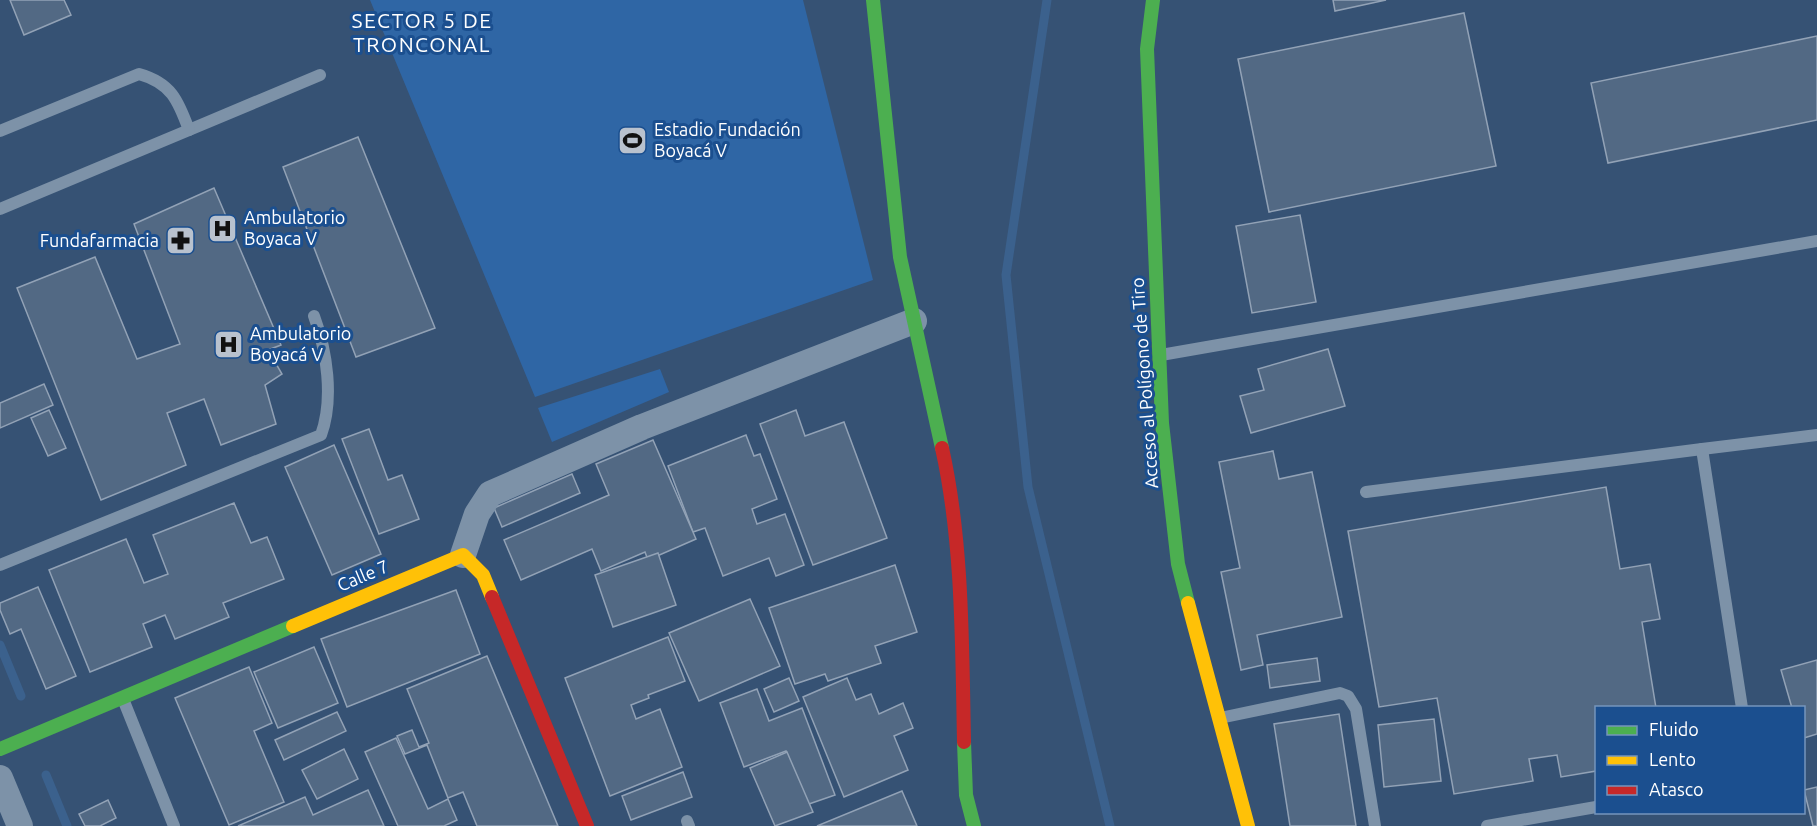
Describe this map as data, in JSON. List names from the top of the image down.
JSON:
{
  "streets": {
    "street": ["Acceso al Polígono de Tiro", "Calle 7"]
  },
  "districts": ["SECTOR 5 DE TRONCONAL"],
  "places": {
    "sports": ["Estadio Fundación Boyacá V"],
    "hospital": ["Ambulatorio Boyaca V", "Ambulatorio Boyacá V"],
    "pharmacy": ["Fundafarmacia"]
  },
  "legend": ["Fluido", "Lento", "Atasco"]
}
